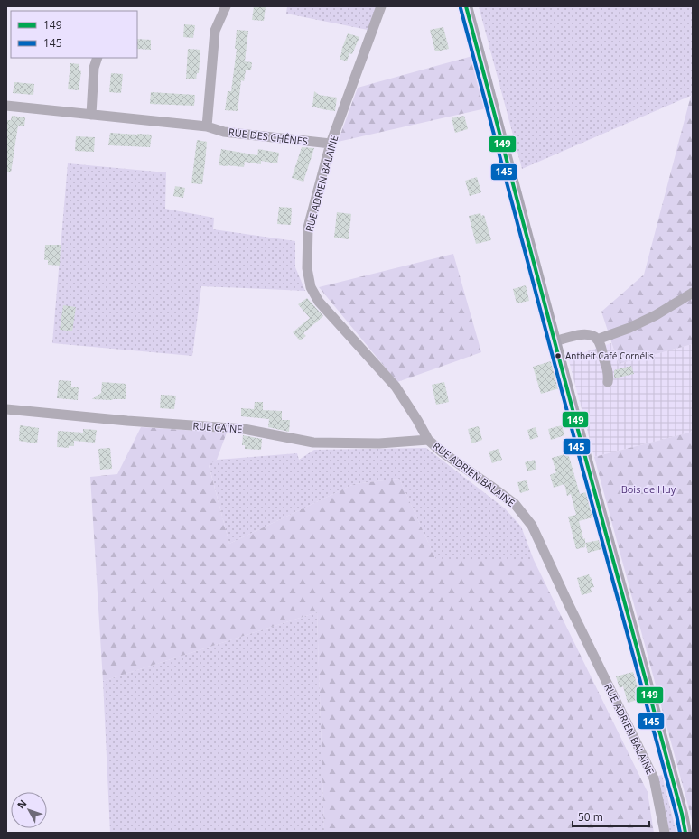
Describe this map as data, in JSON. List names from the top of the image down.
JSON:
{
  "streets": {
    "street": ["RUE DES CHÊNES", "RUE ADRIEN BALAINE", "RUE CAÎNE"]
  },
  "crossings": [
    ["RUE DES CHÊNES", "RUE ADRIEN BALAINE"],
    ["RUE ADRIEN BALAINE", "RUE CAÎNE"]
  ],
  "parks": ["Bois de Huy"],
  "places": ["Antheit Café Cornélis"],
  "lines": ["transit line 149", "transit line 145"],
  "legend": ["149", "145"],
  "scale_bar": "50 m",
  "north": "top left"
}
